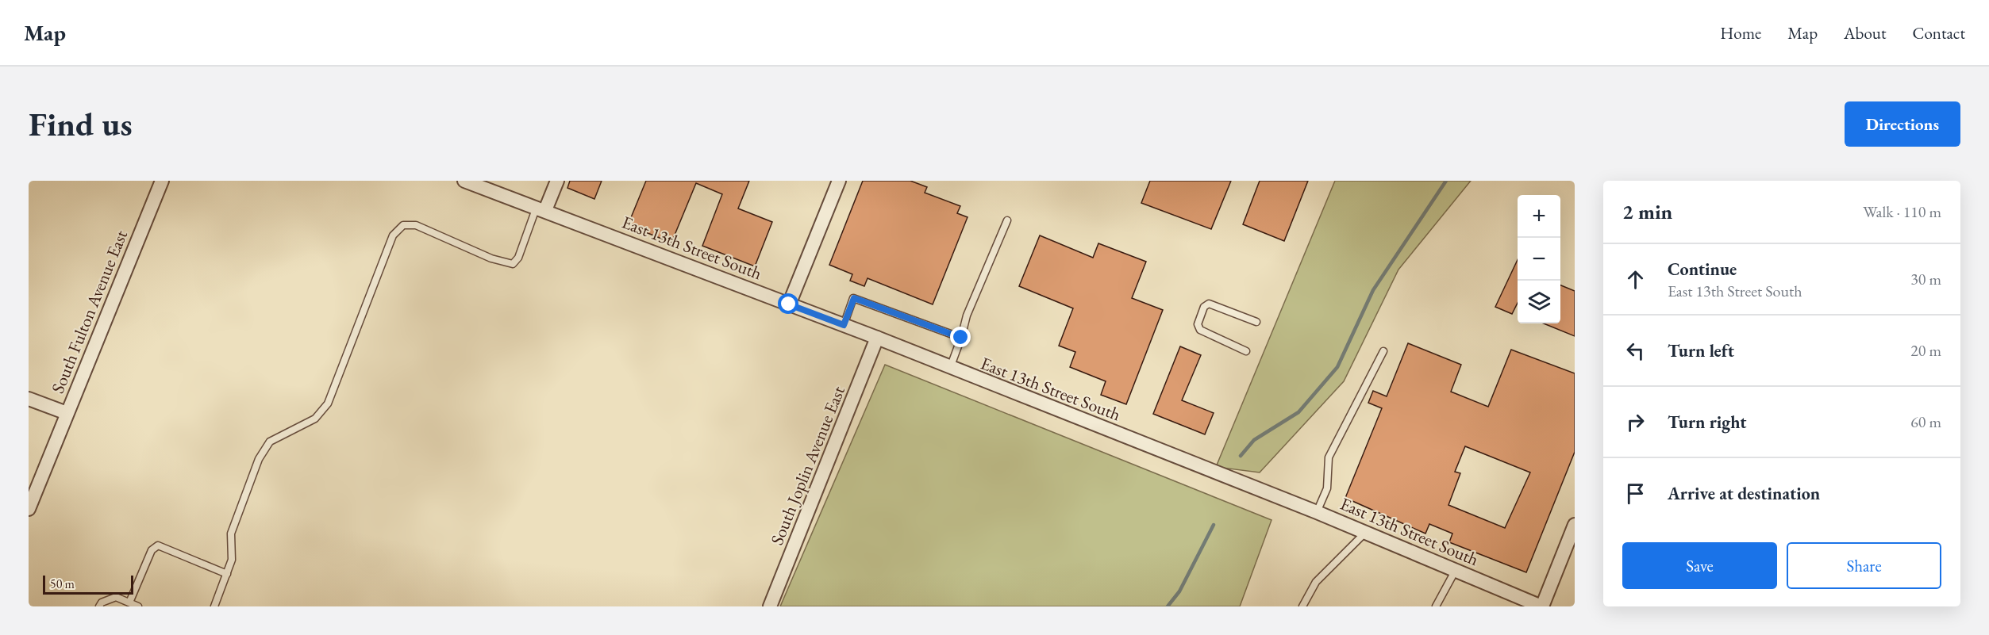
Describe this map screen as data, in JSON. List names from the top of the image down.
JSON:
{
  "streets": {
    "street": ["East 13th Street South", "South Fulton Avenue East", "South Joplin Avenue East"]
  },
  "crossings": [
    ["East 13th Street South", "South Joplin Avenue East"]
  ],
  "scale_bar": "50 m",
  "page": {
    "header": "Map",
    "nav": [
      "Home",
      "Map",
      "About",
      "Contact"
    ],
    "buttons": [
      "Directions",
      ["Save", "Share"]
    ],
    "title": "Find us",
    "heading": ["2 min", "Walk · 110 m"],
    "map_buttons": ["+", "−"],
    "list": [
      ["Continue", "East 13th Street South", "30 m"],
      ["Turn left", "20 m"],
      ["Turn right", "60 m"],
      "Arrive at destination"
    ],
    "scale": "50 m"
  }
}
